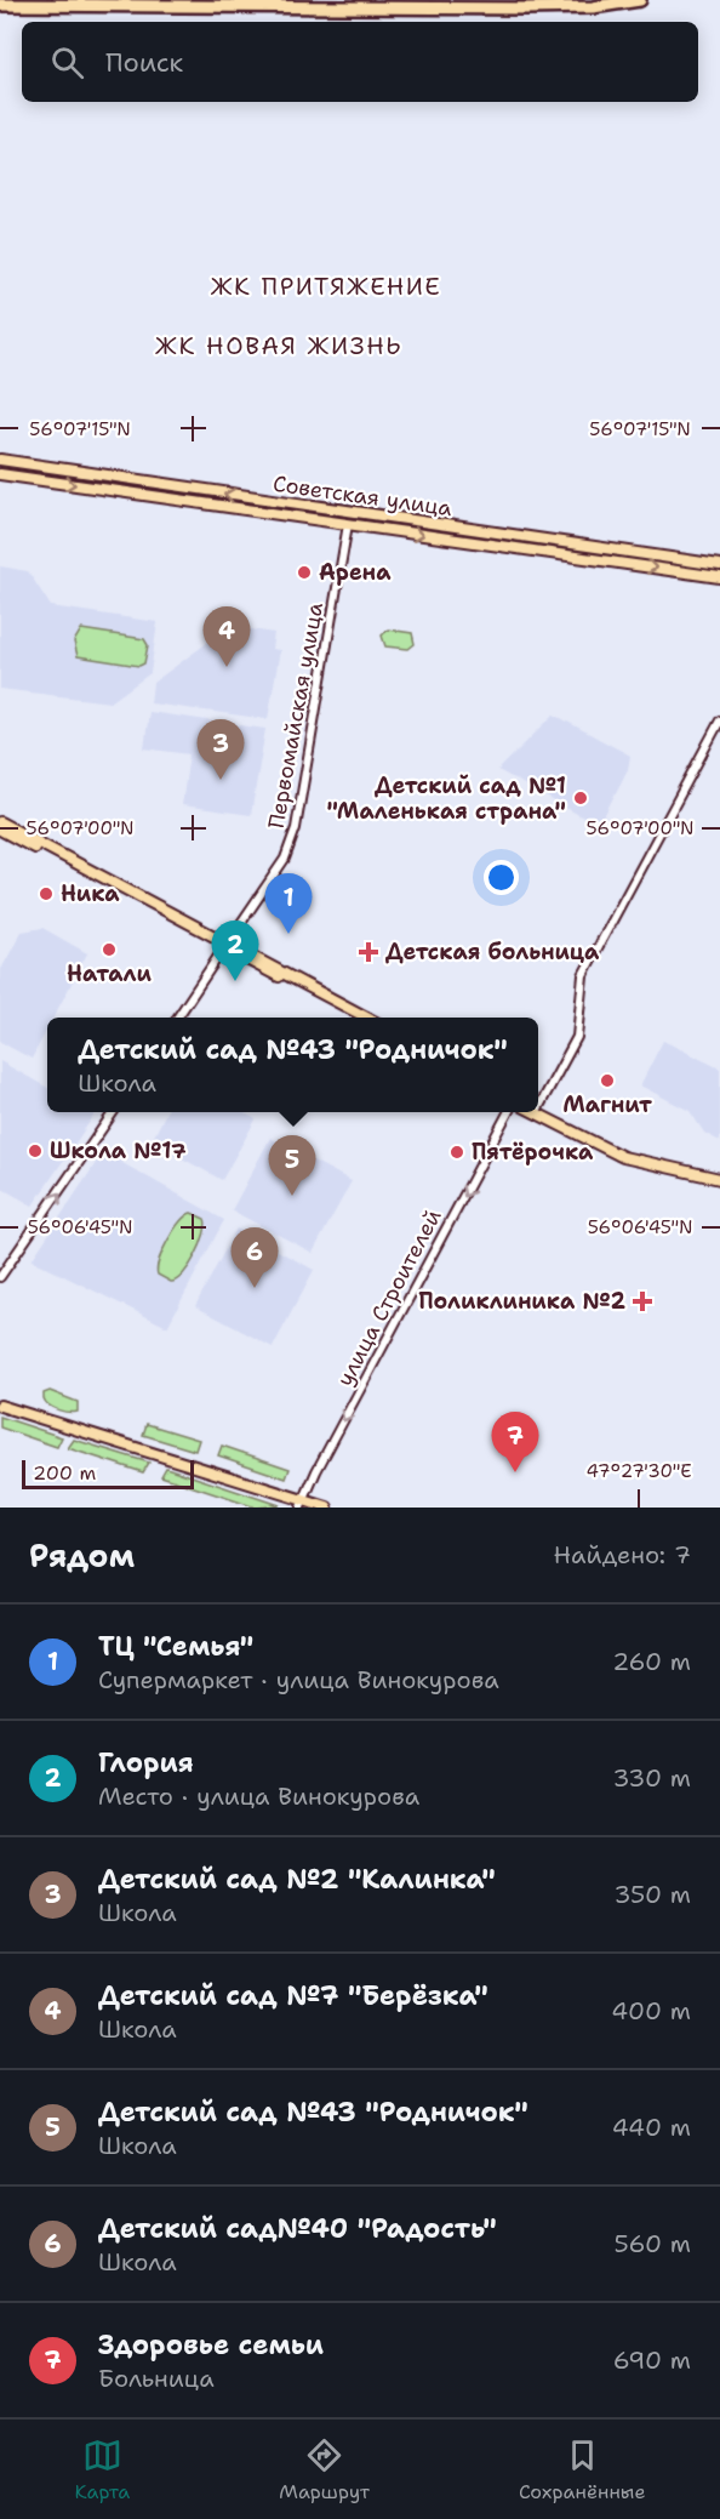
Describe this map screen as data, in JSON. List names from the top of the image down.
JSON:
{
  "streets": {
    "main road": ["Советская улица", "Первомайская улица"],
    "street": ["улица Строителей"]
  },
  "crossings": [
    ["Советская улица", "Первомайская улица"]
  ],
  "one_way": ["улица Строителей"],
  "districts": ["ЖК ПРИТЯЖЕНИЕ", "ЖК НОВАЯ ЖИЗНЬ"],
  "places": {
    "other": [
      "Арена",
      "Детский сад №1 \"Маленькая страна\"",
      "Ника",
      "Натали",
      "Магнит",
      "Школа №17",
      "Пятёрочка"
    ],
    "health": ["Детская больница", "Поликлиника №2"]
  },
  "scale_bar": "200 m",
  "page": {
    "search": "Поиск",
    "pins": [
      "4",
      "3",
      "1",
      "2",
      "5",
      "6",
      "7"
    ],
    "popup": ["Детский сад №43 \"Родничок\"", "Школа"],
    "scale": "200 m",
    "heading": ["Рядом", "Найдено: 7"],
    "list": [
      {
        "mark": "1",
        "name": "ТЦ \"Семья\"",
        "note": "Супермаркет · улица Винокурова",
        "value": "260 m"
      },
      {
        "mark": "2",
        "name": "Глория",
        "note": "Место · улица Винокурова",
        "value": "330 m"
      },
      {
        "mark": "3",
        "name": "Детский сад №2 \"Калинка\"",
        "note": "Школа",
        "value": "350 m"
      },
      {
        "mark": "4",
        "name": "Детский сад №7 \"Берёзка\"",
        "note": "Школа",
        "value": "400 m"
      },
      {
        "mark": "5",
        "name": "Детский сад №43 \"Родничок\"",
        "note": "Школа",
        "value": "440 m"
      },
      {
        "mark": "6",
        "name": "Детский сад№40 \"Радость\"",
        "note": "Школа",
        "value": "560 m"
      },
      {
        "mark": "7",
        "name": "Здоровье семьи",
        "note": "Больница",
        "value": "690 m"
      }
    ],
    "nav": ["Карта", "Маршрут", "Сохранённые"]
  },
  "coordinates": [
    "56°07'15\"N",
    "56°07'00\"N",
    "56°06'45\"N",
    "47°27'30\"E"
  ]
}
